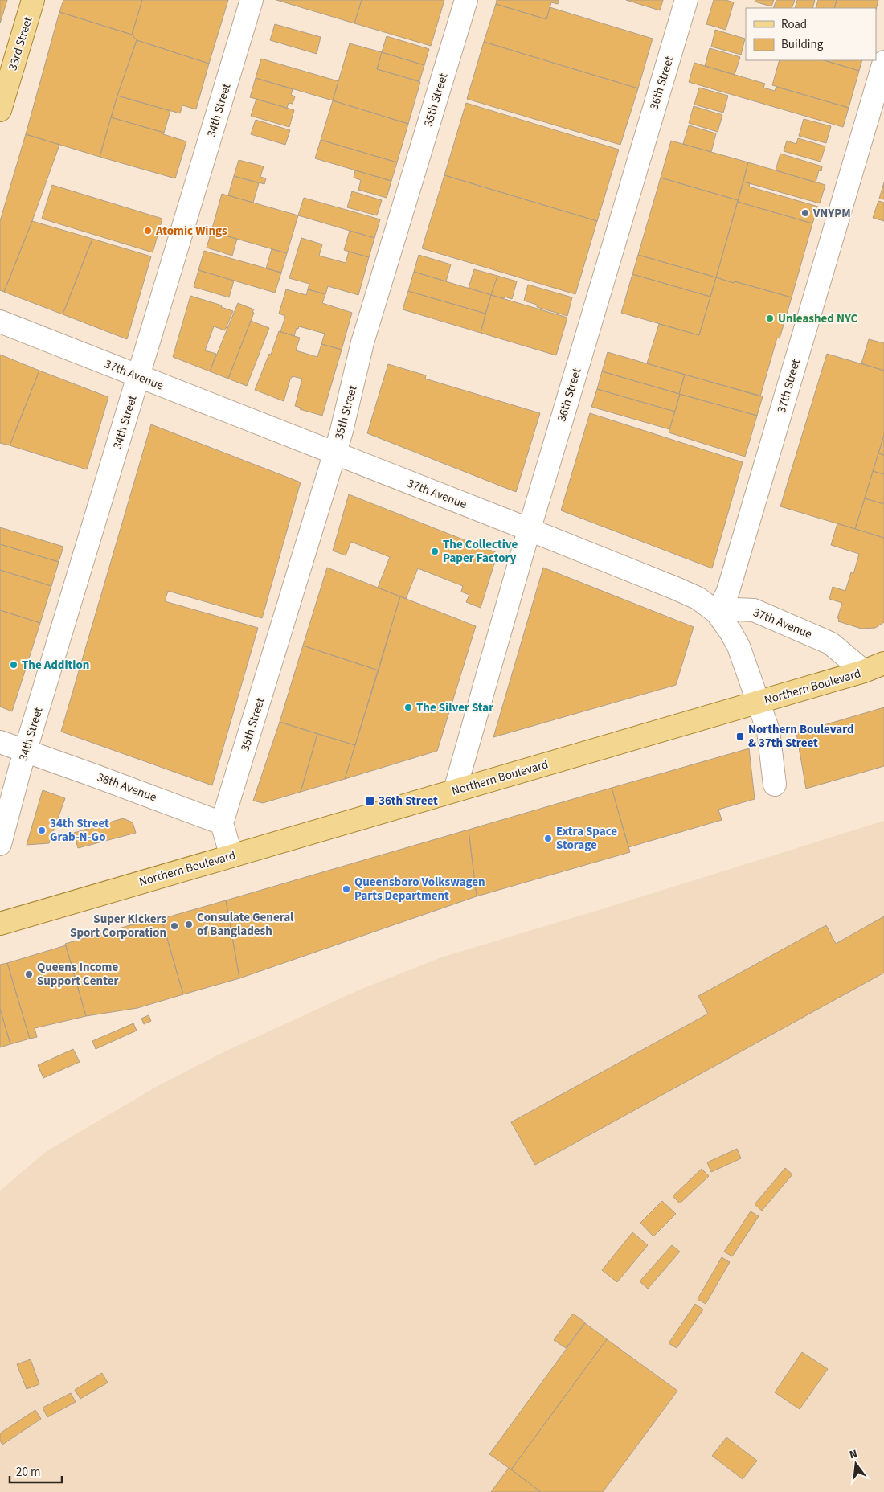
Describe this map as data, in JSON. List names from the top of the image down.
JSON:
{
  "streets": {
    "main road": ["33rd Street", "Northern Boulevard"],
    "street": [
      "36th Street",
      "35th Street",
      "34th Street",
      "37th Avenue",
      "37th Street",
      "38th Avenue"
    ]
  },
  "crossings": [
    ["36th Street", "37th Avenue"],
    ["36th Street", "Northern Boulevard"],
    ["35th Street", "37th Avenue"],
    ["35th Street", "38th Avenue"],
    ["34th Street", "37th Avenue"],
    ["34th Street", "38th Avenue"],
    ["37th Avenue", "37th Street"],
    ["37th Avenue", "Northern Boulevard"]
  ],
  "places": {
    "other": [
      "VNYPM",
      "Atomic Wings",
      "Unleashed NYC",
      "The Collective Paper Factory",
      "The Addition",
      "The Silver Star",
      "34th Street Grab-N-Go",
      "Extra Space Storage",
      "Queensboro Volkswagen Parts Department",
      "Consulate General of Bangladesh",
      "Super Kickers Sport Corporation",
      "Queens Income Support Center"
    ],
    "transit": ["Northern Boulevard & 37th Street", "36th Street"]
  },
  "legend": ["Road", "Building"],
  "scale_bar": "20 m",
  "north": "top"
}
